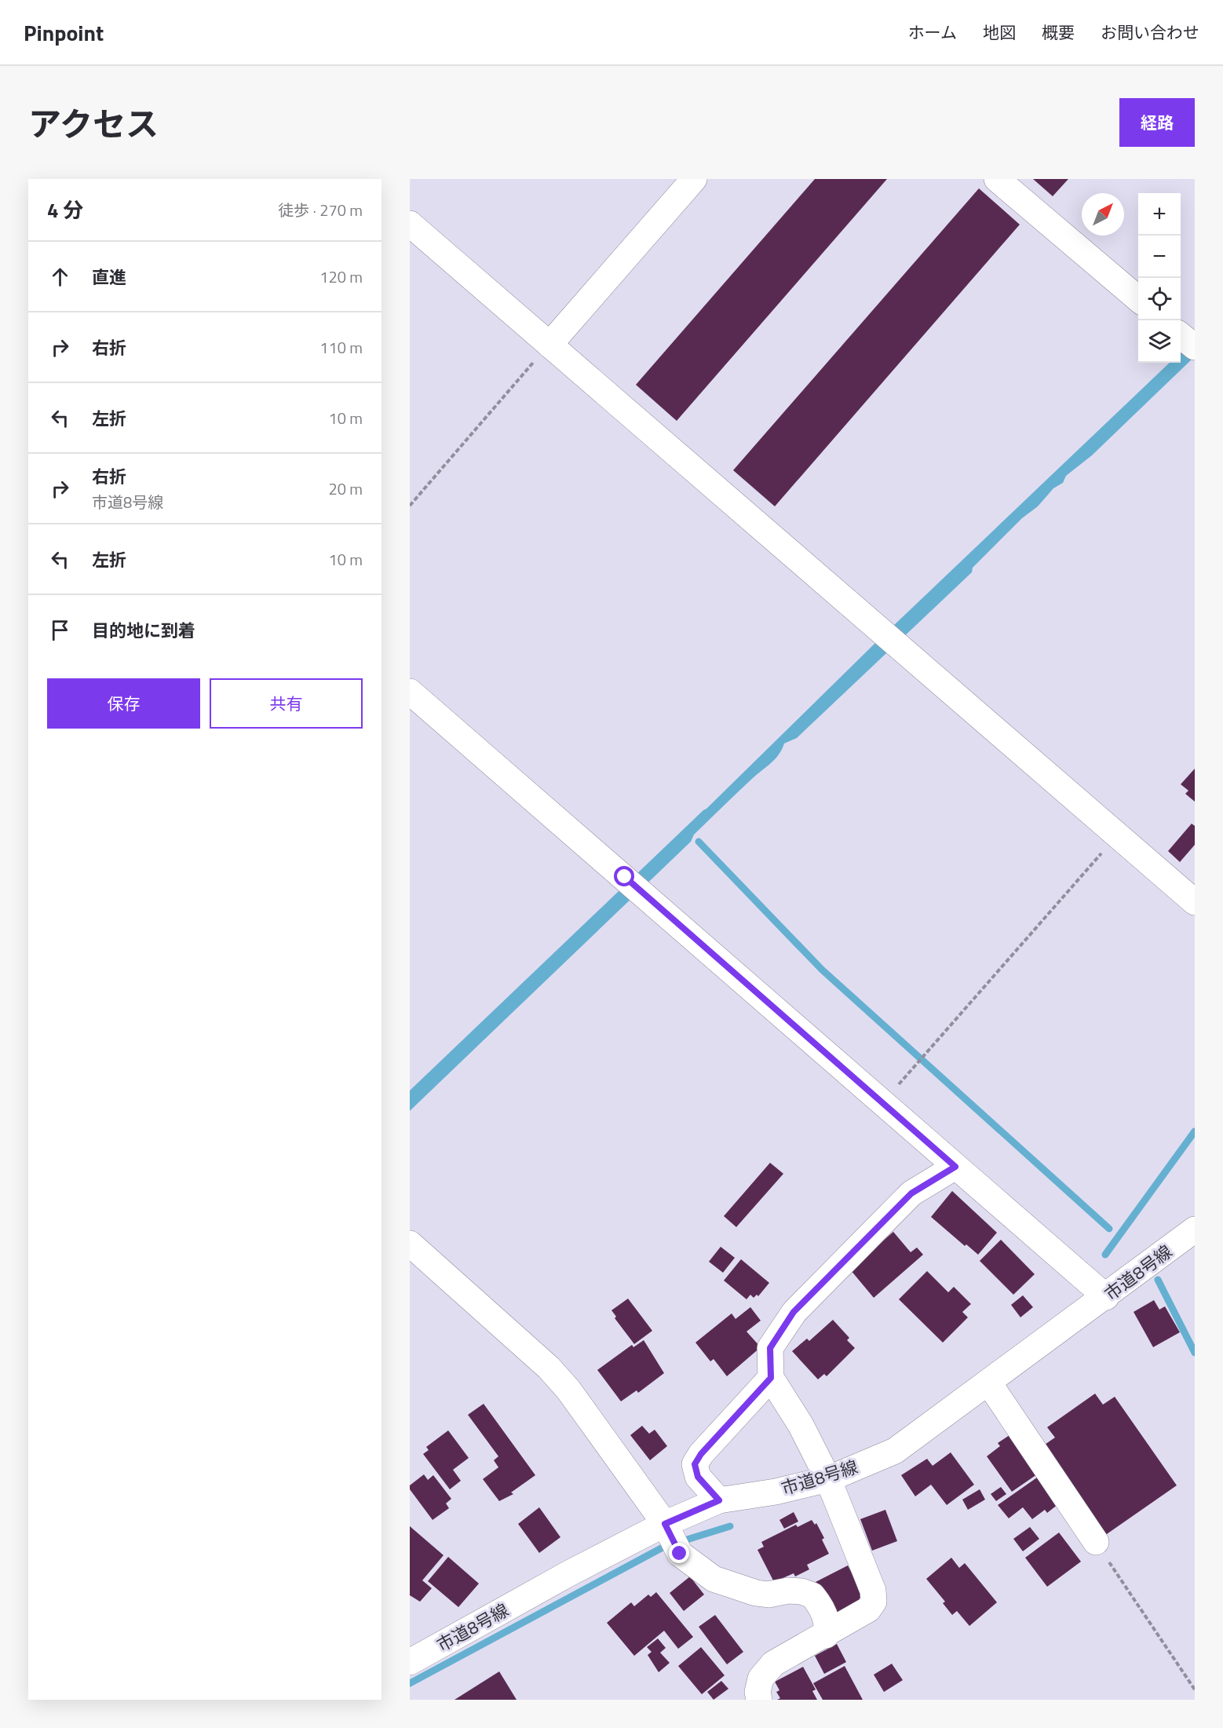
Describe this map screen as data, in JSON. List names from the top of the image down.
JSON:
{
  "streets": {
    "street": ["市道8号線"]
  },
  "north": "top right",
  "page": {
    "header": "Pinpoint",
    "nav": [
      "ホーム",
      "地図",
      "概要",
      "お問い合わせ"
    ],
    "title": "アクセス",
    "buttons": [
      "経路",
      ["保存", "共有"]
    ],
    "heading": ["4 分", "徒歩 · 270 m"],
    "map_buttons": ["+", "−"],
    "list": [
      ["直進", "120 m"],
      ["右折", "110 m"],
      ["左折", "10 m"],
      ["右折", "市道8号線", "20 m"],
      ["左折", "10 m"],
      "目的地に到着"
    ]
  }
}
